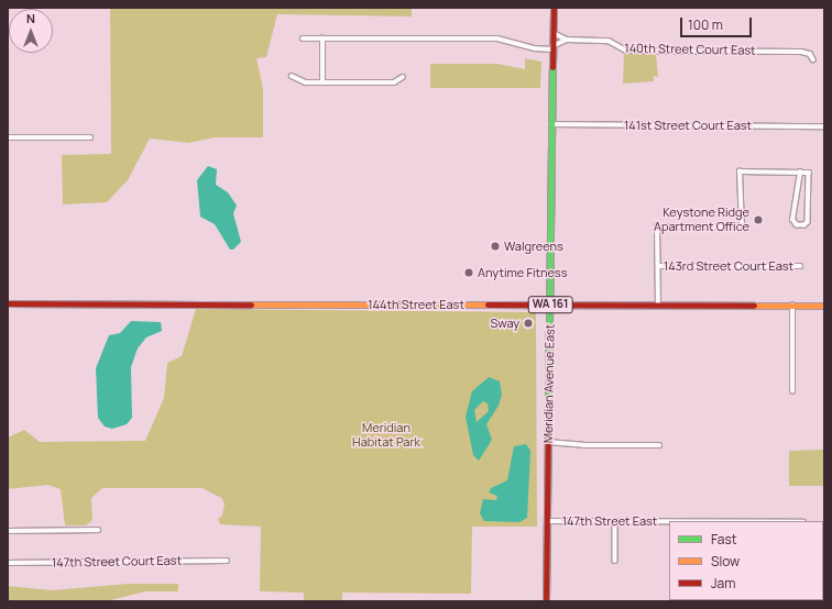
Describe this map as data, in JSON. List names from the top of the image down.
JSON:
{
  "streets": {
    "street": [
      "140th Street Court East",
      "141st Street Court East",
      "143rd Street Court East",
      "144th Street East",
      "WA 161",
      "Meridian Avenue East",
      "147th Street East",
      "147th Street Court East"
    ]
  },
  "crossings": [
    ["140th Street Court East", "Meridian Avenue East"],
    ["141st Street Court East", "Meridian Avenue East"],
    ["144th Street East", "Meridian Avenue East"],
    ["Meridian Avenue East", "147th Street East"]
  ],
  "parks": ["Meridian Habitat Park"],
  "places": [
    "Keystone Ridge Apartment Office",
    "Walgreens",
    "Anytime Fitness",
    "Sway"
  ],
  "legend": ["Fast", "Slow", "Jam"],
  "scale_bar": "100 m",
  "north": "top"
}
